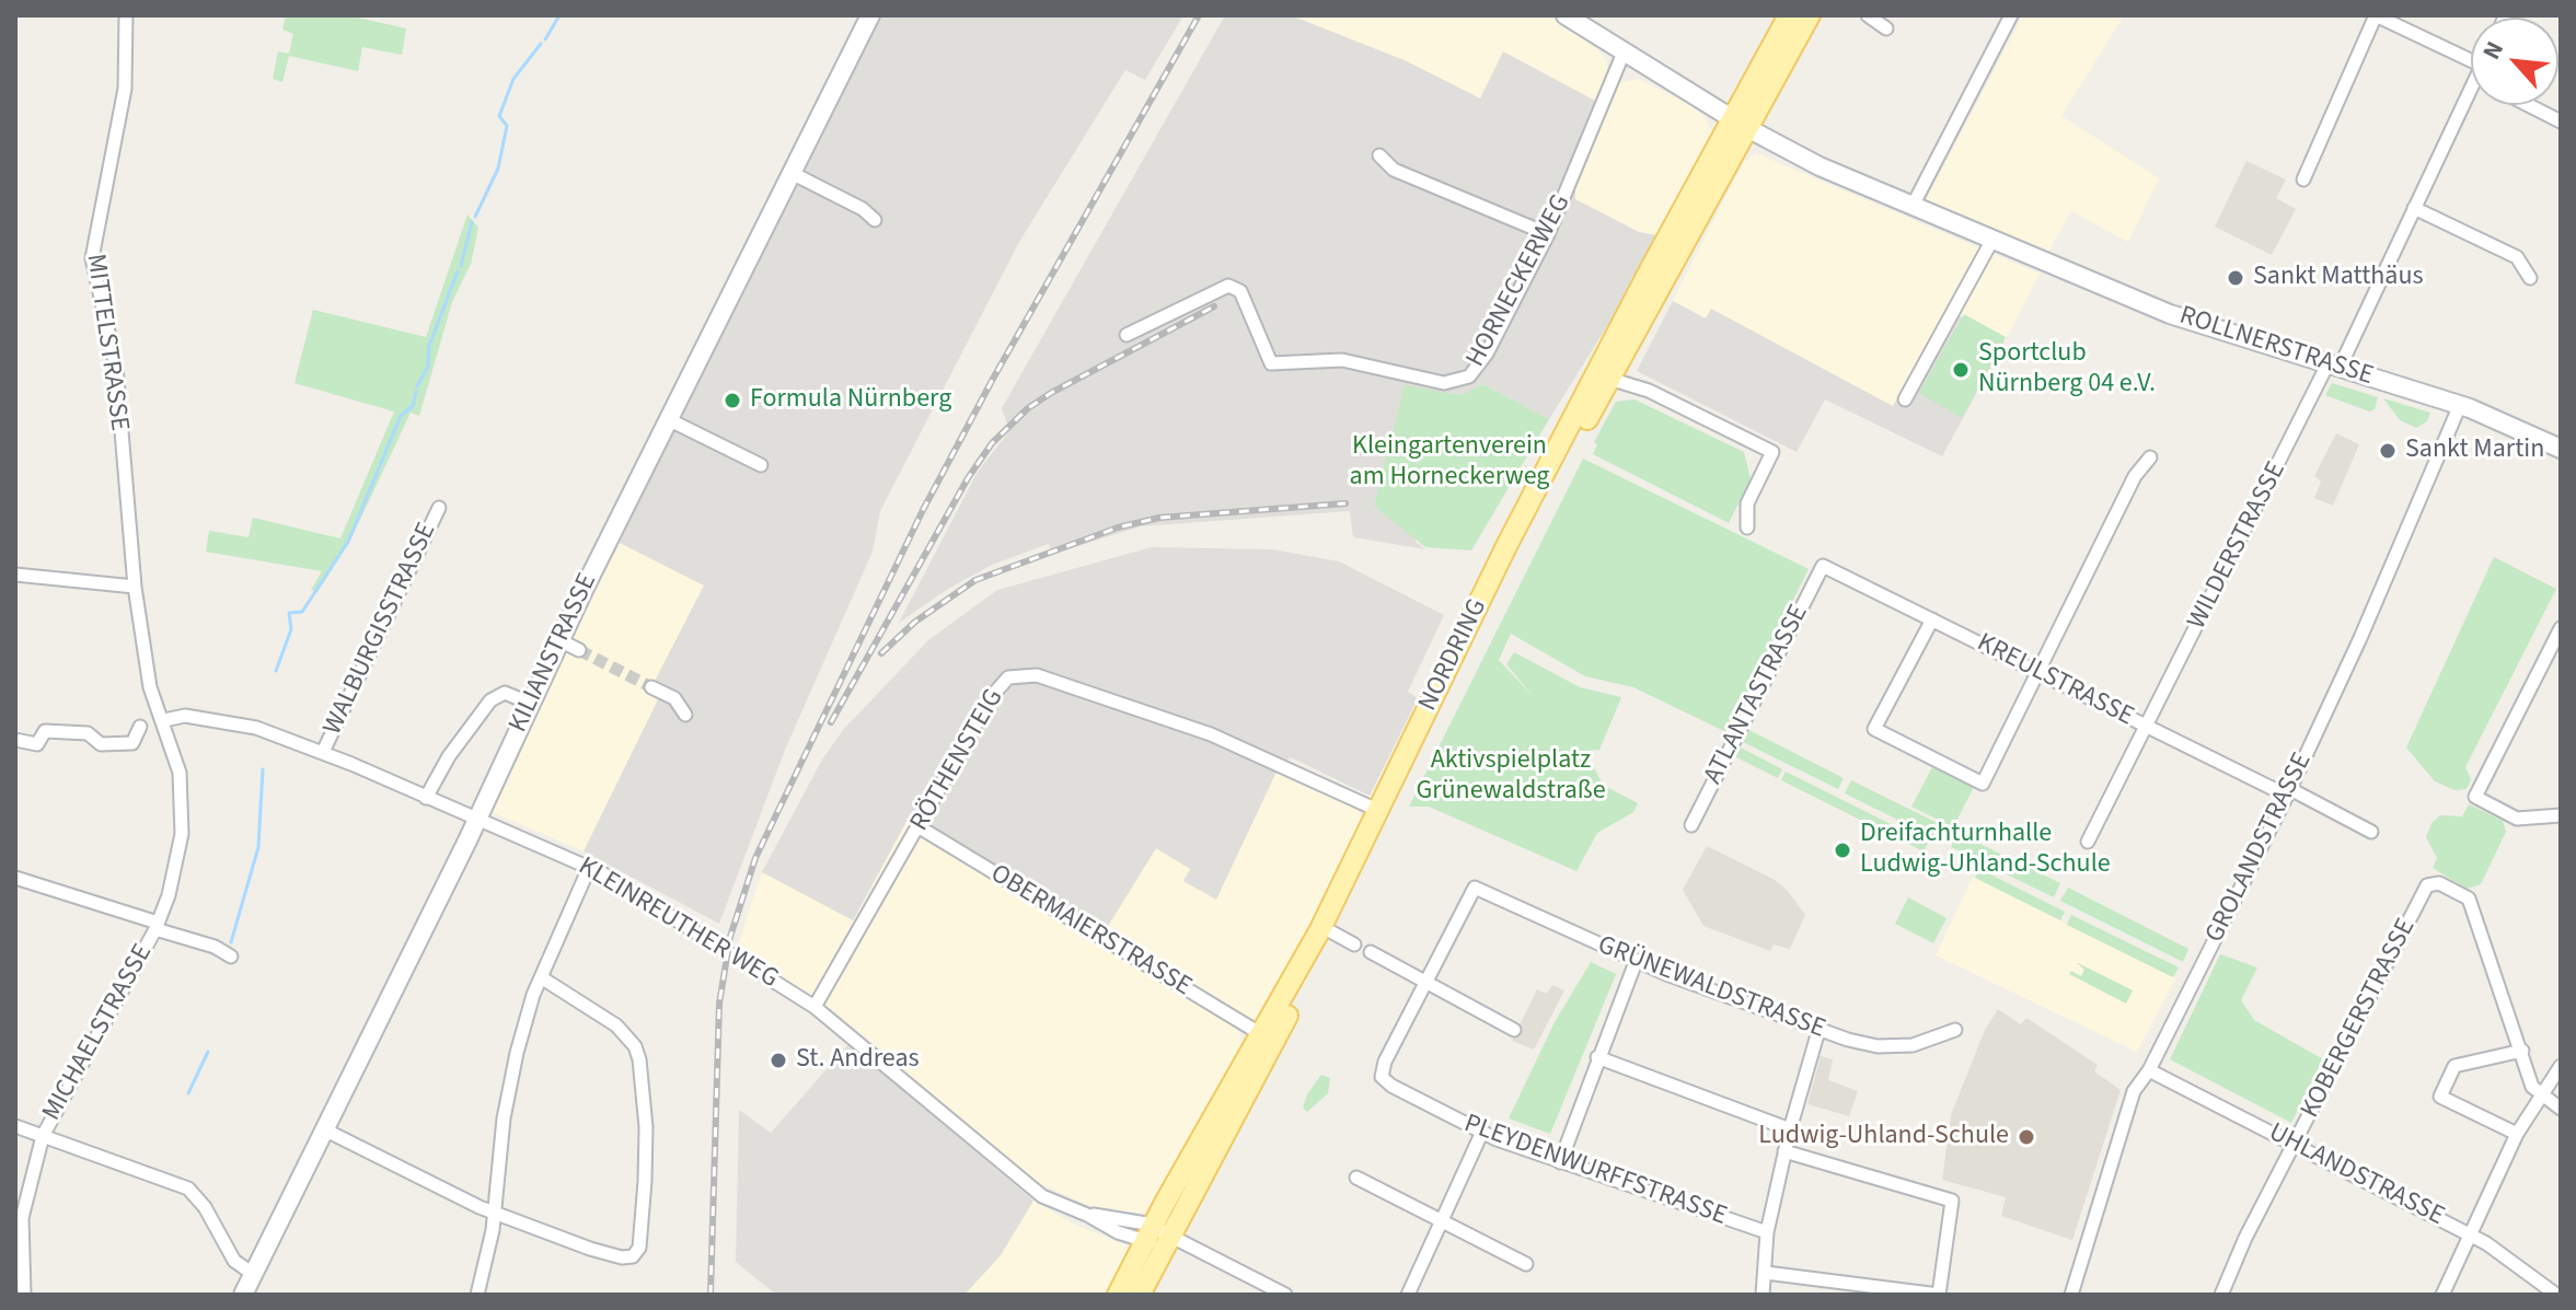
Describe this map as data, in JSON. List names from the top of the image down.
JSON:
{
  "streets": {
    "main road": ["ROLLNERSTRASSE", "KILIANSTRASSE", "NORDRING"],
    "street": [
      "HORNECKERWEG",
      "MITTELSTRASSE",
      "WILDERSTRASSE",
      "WALBURGISSTRASSE",
      "KREULSTRASSE",
      "ATLANTASTRASSE",
      "RÖTHENSTEIG",
      "GROLANDSTRASSE",
      "KLEINREUTHER WEG",
      "OBERMAIERSTRASSE",
      "GRÜNEWALDSTRASSE",
      "KOBERGERSTRASSE",
      "MICHAELSTRASSE",
      "PLEYDENWURFFSTRASSE",
      "UHLANDSTRASSE"
    ]
  },
  "crossings": [
    ["HORNECKERWEG", "ROLLNERSTRASSE"],
    ["MITTELSTRASSE", "KLEINREUTHER WEG"],
    ["MITTELSTRASSE", "MICHAELSTRASSE"],
    ["ROLLNERSTRASSE", "WILDERSTRASSE"],
    ["ROLLNERSTRASSE", "NORDRING"],
    ["ROLLNERSTRASSE", "GROLANDSTRASSE"],
    ["WILDERSTRASSE", "KREULSTRASSE"],
    ["WALBURGISSTRASSE", "KLEINREUTHER WEG"],
    ["KILIANSTRASSE", "KLEINREUTHER WEG"],
    ["KILIANSTRASSE", "MICHAELSTRASSE"],
    ["NORDRING", "RÖTHENSTEIG"],
    ["NORDRING", "KLEINREUTHER WEG"],
    ["NORDRING", "OBERMAIERSTRASSE"],
    ["KREULSTRASSE", "ATLANTASTRASSE"],
    ["KREULSTRASSE", "GROLANDSTRASSE"],
    ["RÖTHENSTEIG", "KLEINREUTHER WEG"],
    ["RÖTHENSTEIG", "OBERMAIERSTRASSE"],
    ["GROLANDSTRASSE", "UHLANDSTRASSE"],
    ["KLEINREUTHER WEG", "MICHAELSTRASSE"],
    ["GRÜNEWALDSTRASSE", "PLEYDENWURFFSTRASSE"],
    ["KOBERGERSTRASSE", "UHLANDSTRASSE"]
  ],
  "parks": ["Kleingartenverein am Horneckerweg", "Aktivspielplatz Grünewaldstraße"],
  "places": [
    "Sankt Matthäus",
    "Sportclub Nürnberg 04 e.V.",
    "Formula Nürnberg",
    "Sankt Martin",
    "Dreifachturnhalle Ludwig-Uhland-Schule",
    "St. Andreas",
    "Ludwig-Uhland-Schule"
  ],
  "north": "top left"
}
